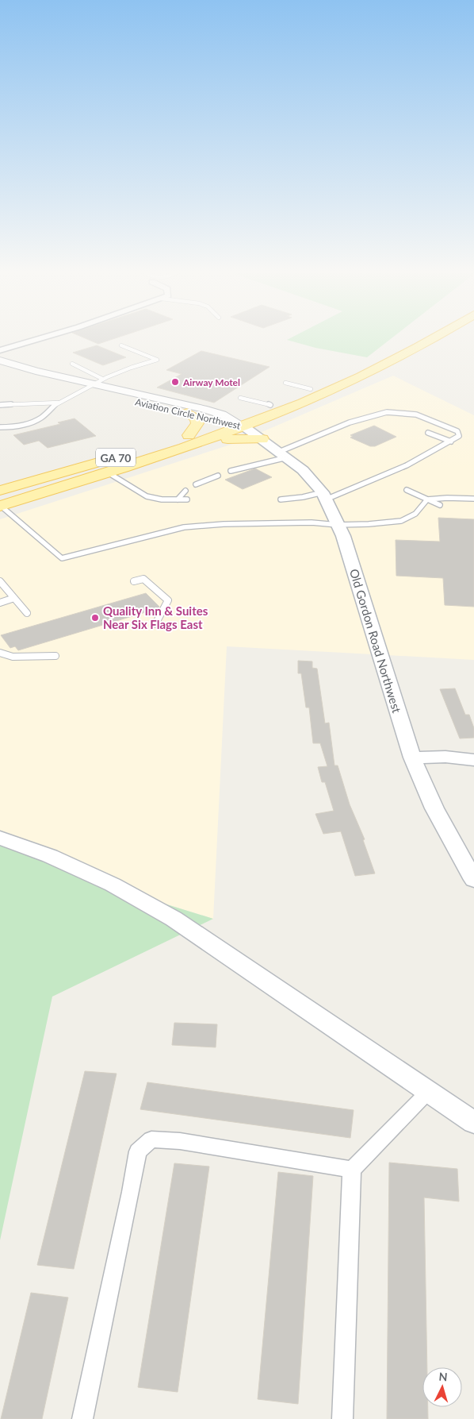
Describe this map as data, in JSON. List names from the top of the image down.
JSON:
{
  "streets": {
    "main road": ["GA 70", "Old Gordon Road Northwest"],
    "street": ["Aviation Circle Northwest"]
  },
  "crossings": [
    ["Aviation Circle Northwest", "GA 70"],
    ["Aviation Circle Northwest", "Old Gordon Road Northwest"],
    ["GA 70", "Old Gordon Road Northwest"]
  ],
  "places": ["Airway Motel", "Quality Inn & Suites Near Six Flags East"],
  "north": "top"
}
